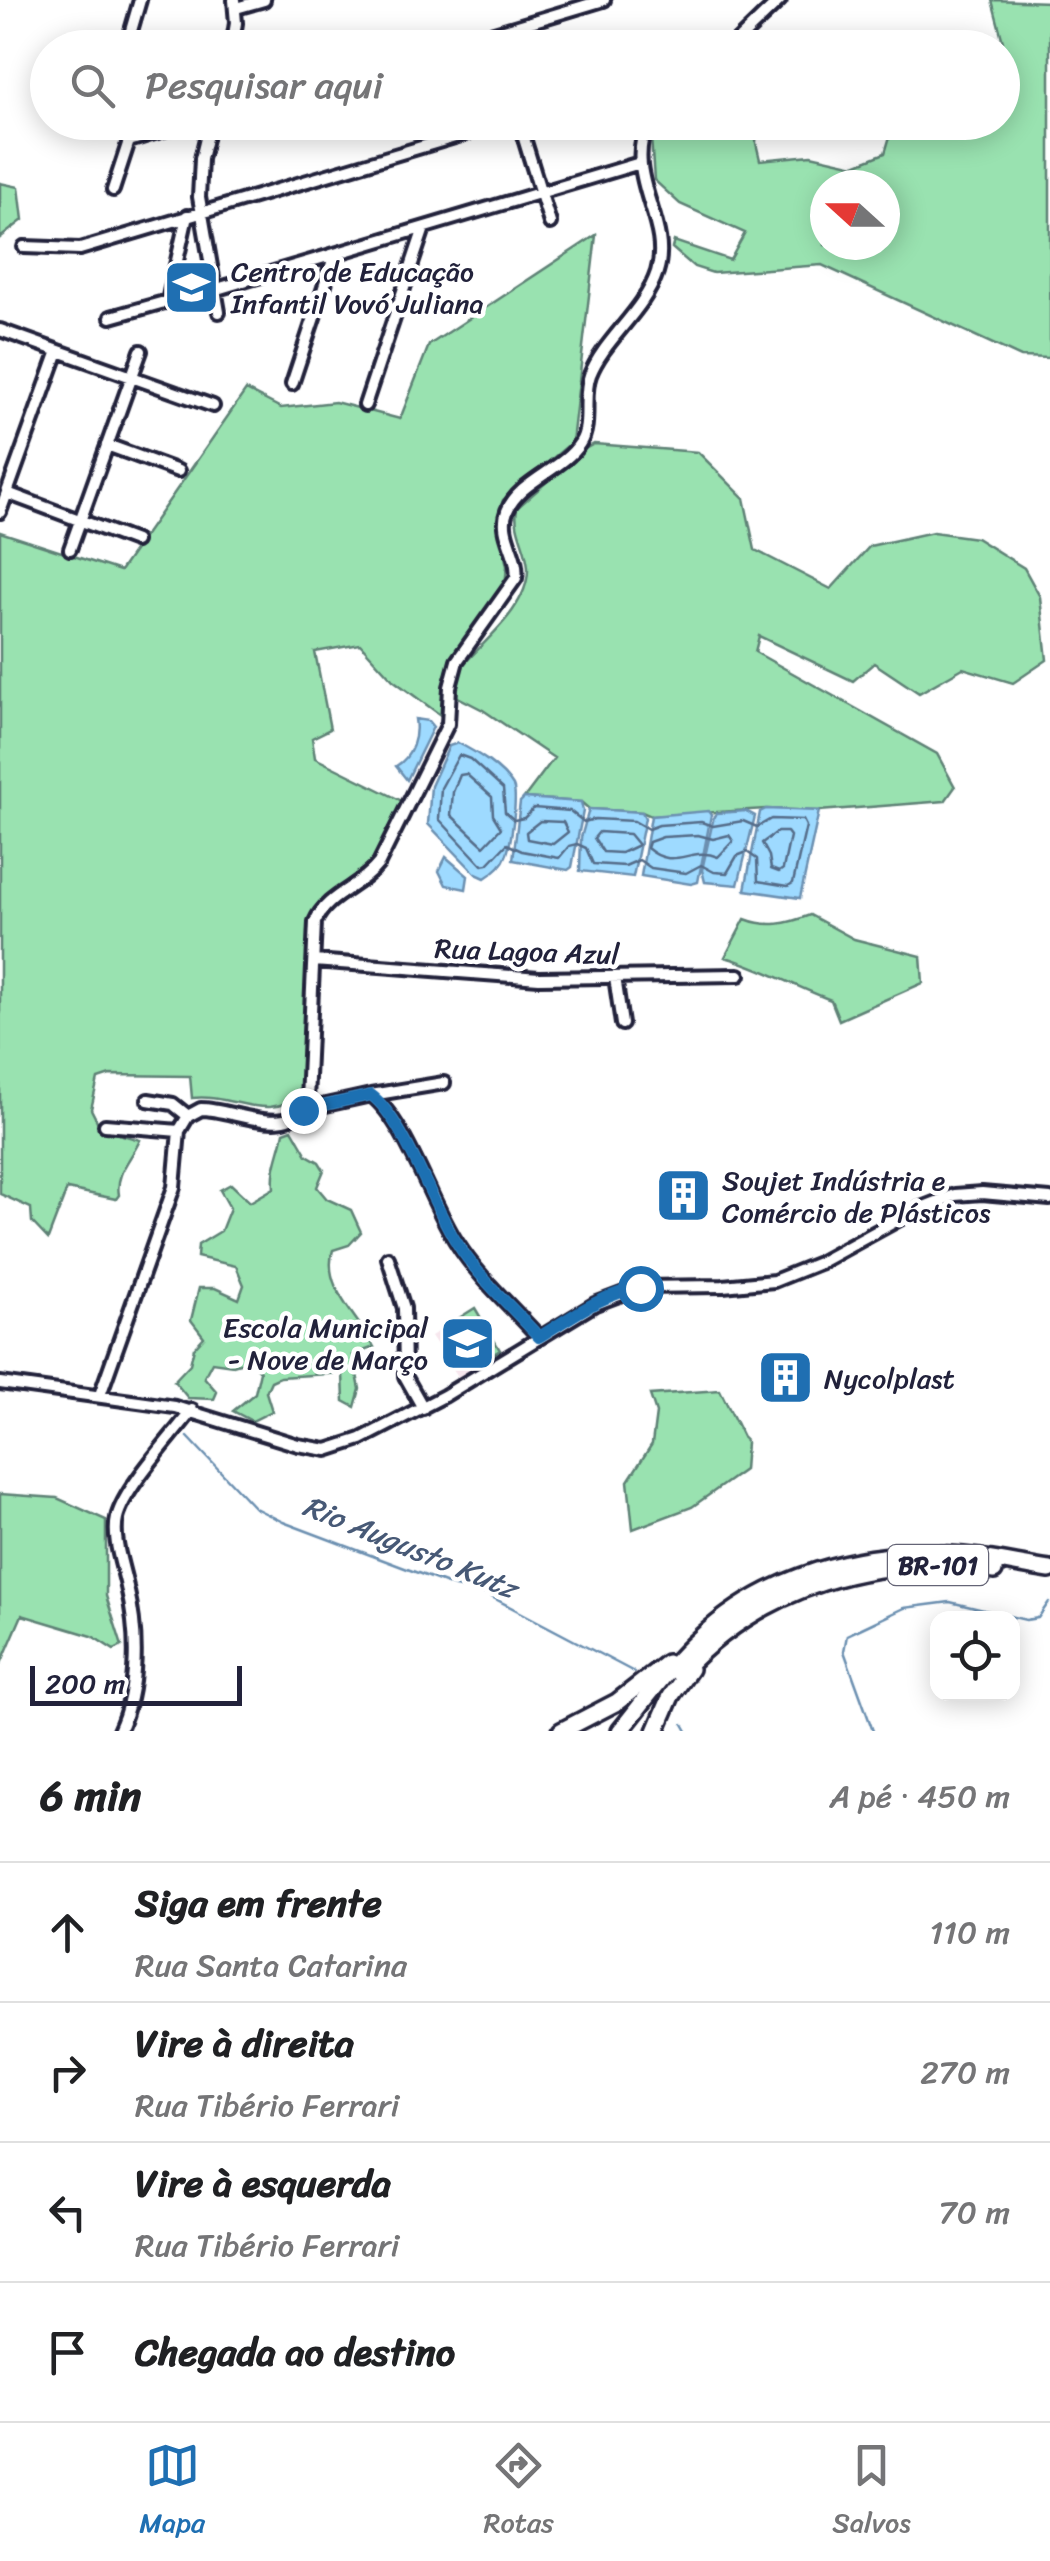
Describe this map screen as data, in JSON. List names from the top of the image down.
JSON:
{
  "streets": {
    "highway": ["BR-101"],
    "street": ["Rua Lagoa Azul"]
  },
  "water": ["Rio Augusto Kutz"],
  "places": {
    "school or university": ["Centro de Educação Infantil Vovó Juliana", "Escola Municipal - Nove de Março"],
    "building": ["Soujet Indústria e Comércio de Plásticos", "Nycolplast"]
  },
  "scale_bar": "200 m",
  "north": "left",
  "page": {
    "search": "Pesquisar aqui",
    "scale": "200 m",
    "heading": ["6 min", "A pé · 450 m"],
    "list": [
      ["Siga em frente", "Rua Santa Catarina", "110 m"],
      ["Vire à direita", "Rua Tibério Ferrari", "270 m"],
      ["Vire à esquerda", "Rua Tibério Ferrari", "70 m"],
      "Chegada ao destino"
    ],
    "nav": ["Mapa", "Rotas", "Salvos"]
  }
}
